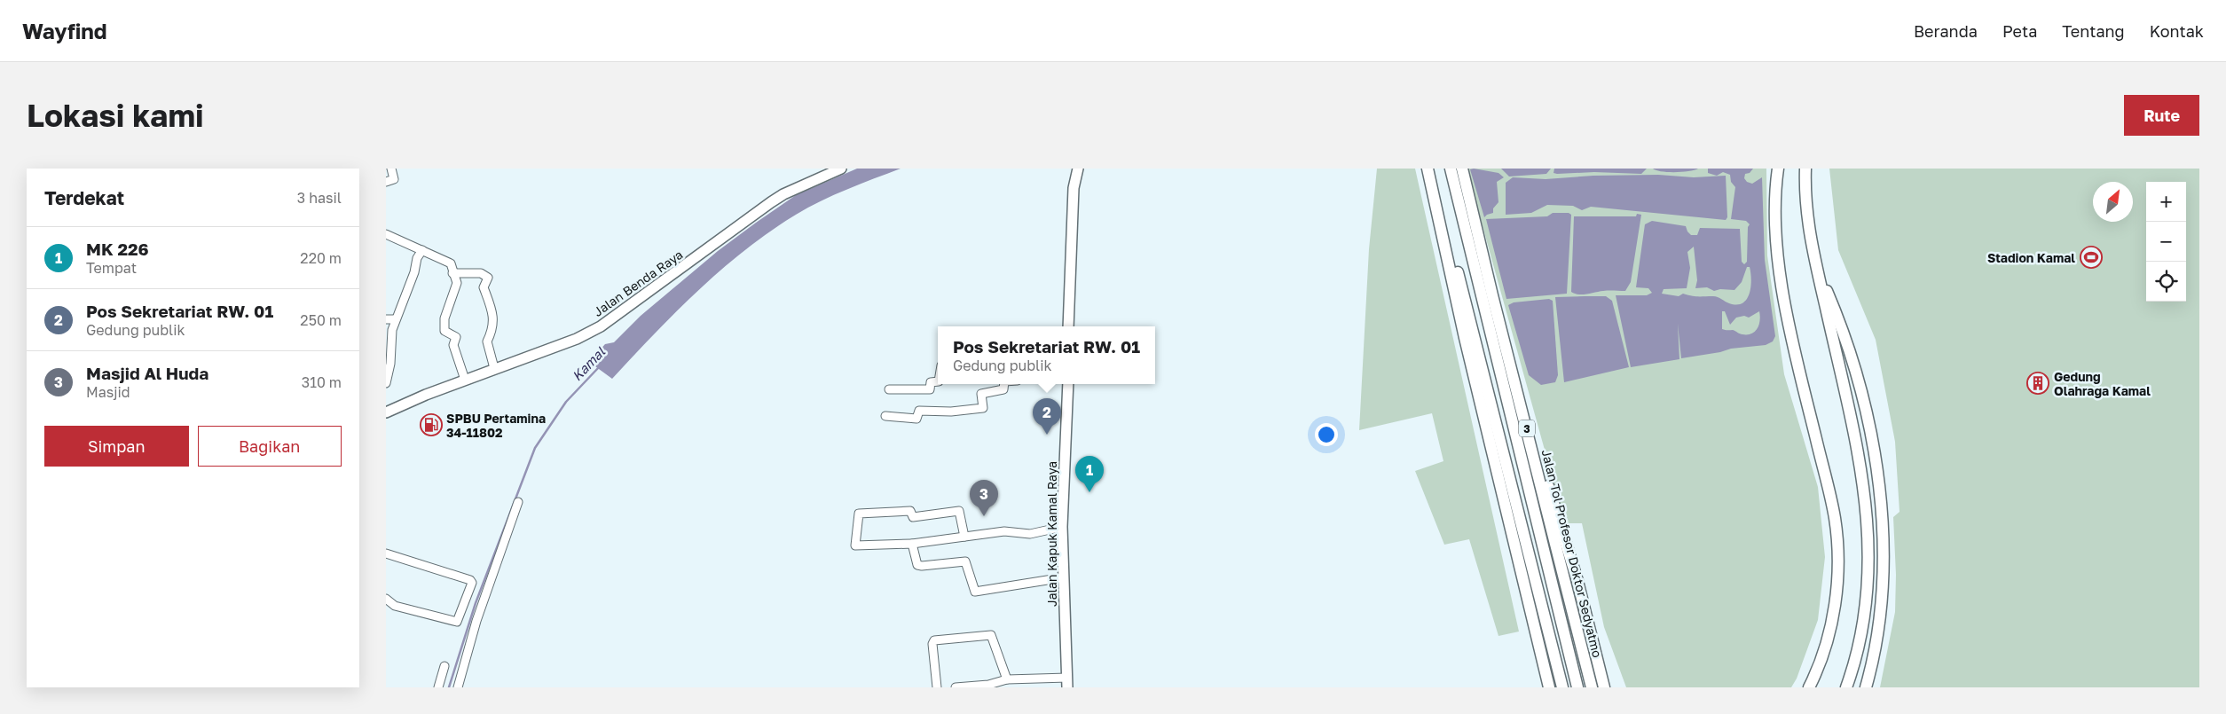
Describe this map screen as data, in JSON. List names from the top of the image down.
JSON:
{
  "streets": {
    "highway": ["3", "Jalan Tol Profesor Doktor Sedyatmo"],
    "main road": ["Jalan Benda Raya", "Jalan Kapuk Kamal Raya"]
  },
  "water": ["Kamal"],
  "places": {
    "sports": ["Stadion Kamal"],
    "building": ["Gedung Olahraga Kamal"],
    "fuel station": ["SPBU Pertamina 34-11802"]
  },
  "north": "top right",
  "page": {
    "header": "Wayfind",
    "nav": [
      "Beranda",
      "Peta",
      "Tentang",
      "Kontak"
    ],
    "buttons": [
      "Rute",
      ["Simpan", "Bagikan"]
    ],
    "title": "Lokasi kami",
    "heading": ["Terdekat", "3 hasil"],
    "map_buttons": ["+", "−"],
    "list": [
      {
        "mark": "1",
        "name": "MK 226",
        "note": "Tempat",
        "value": "220 m"
      },
      {
        "mark": "2",
        "name": "Pos Sekretariat RW. 01",
        "note": "Gedung publik",
        "value": "250 m"
      },
      {
        "mark": "3",
        "name": "Masjid Al Huda",
        "note": "Masjid",
        "value": "310 m"
      }
    ],
    "popup": ["Pos Sekretariat RW. 01", "Gedung publik"],
    "pins": ["2", "1", "3"]
  }
}
